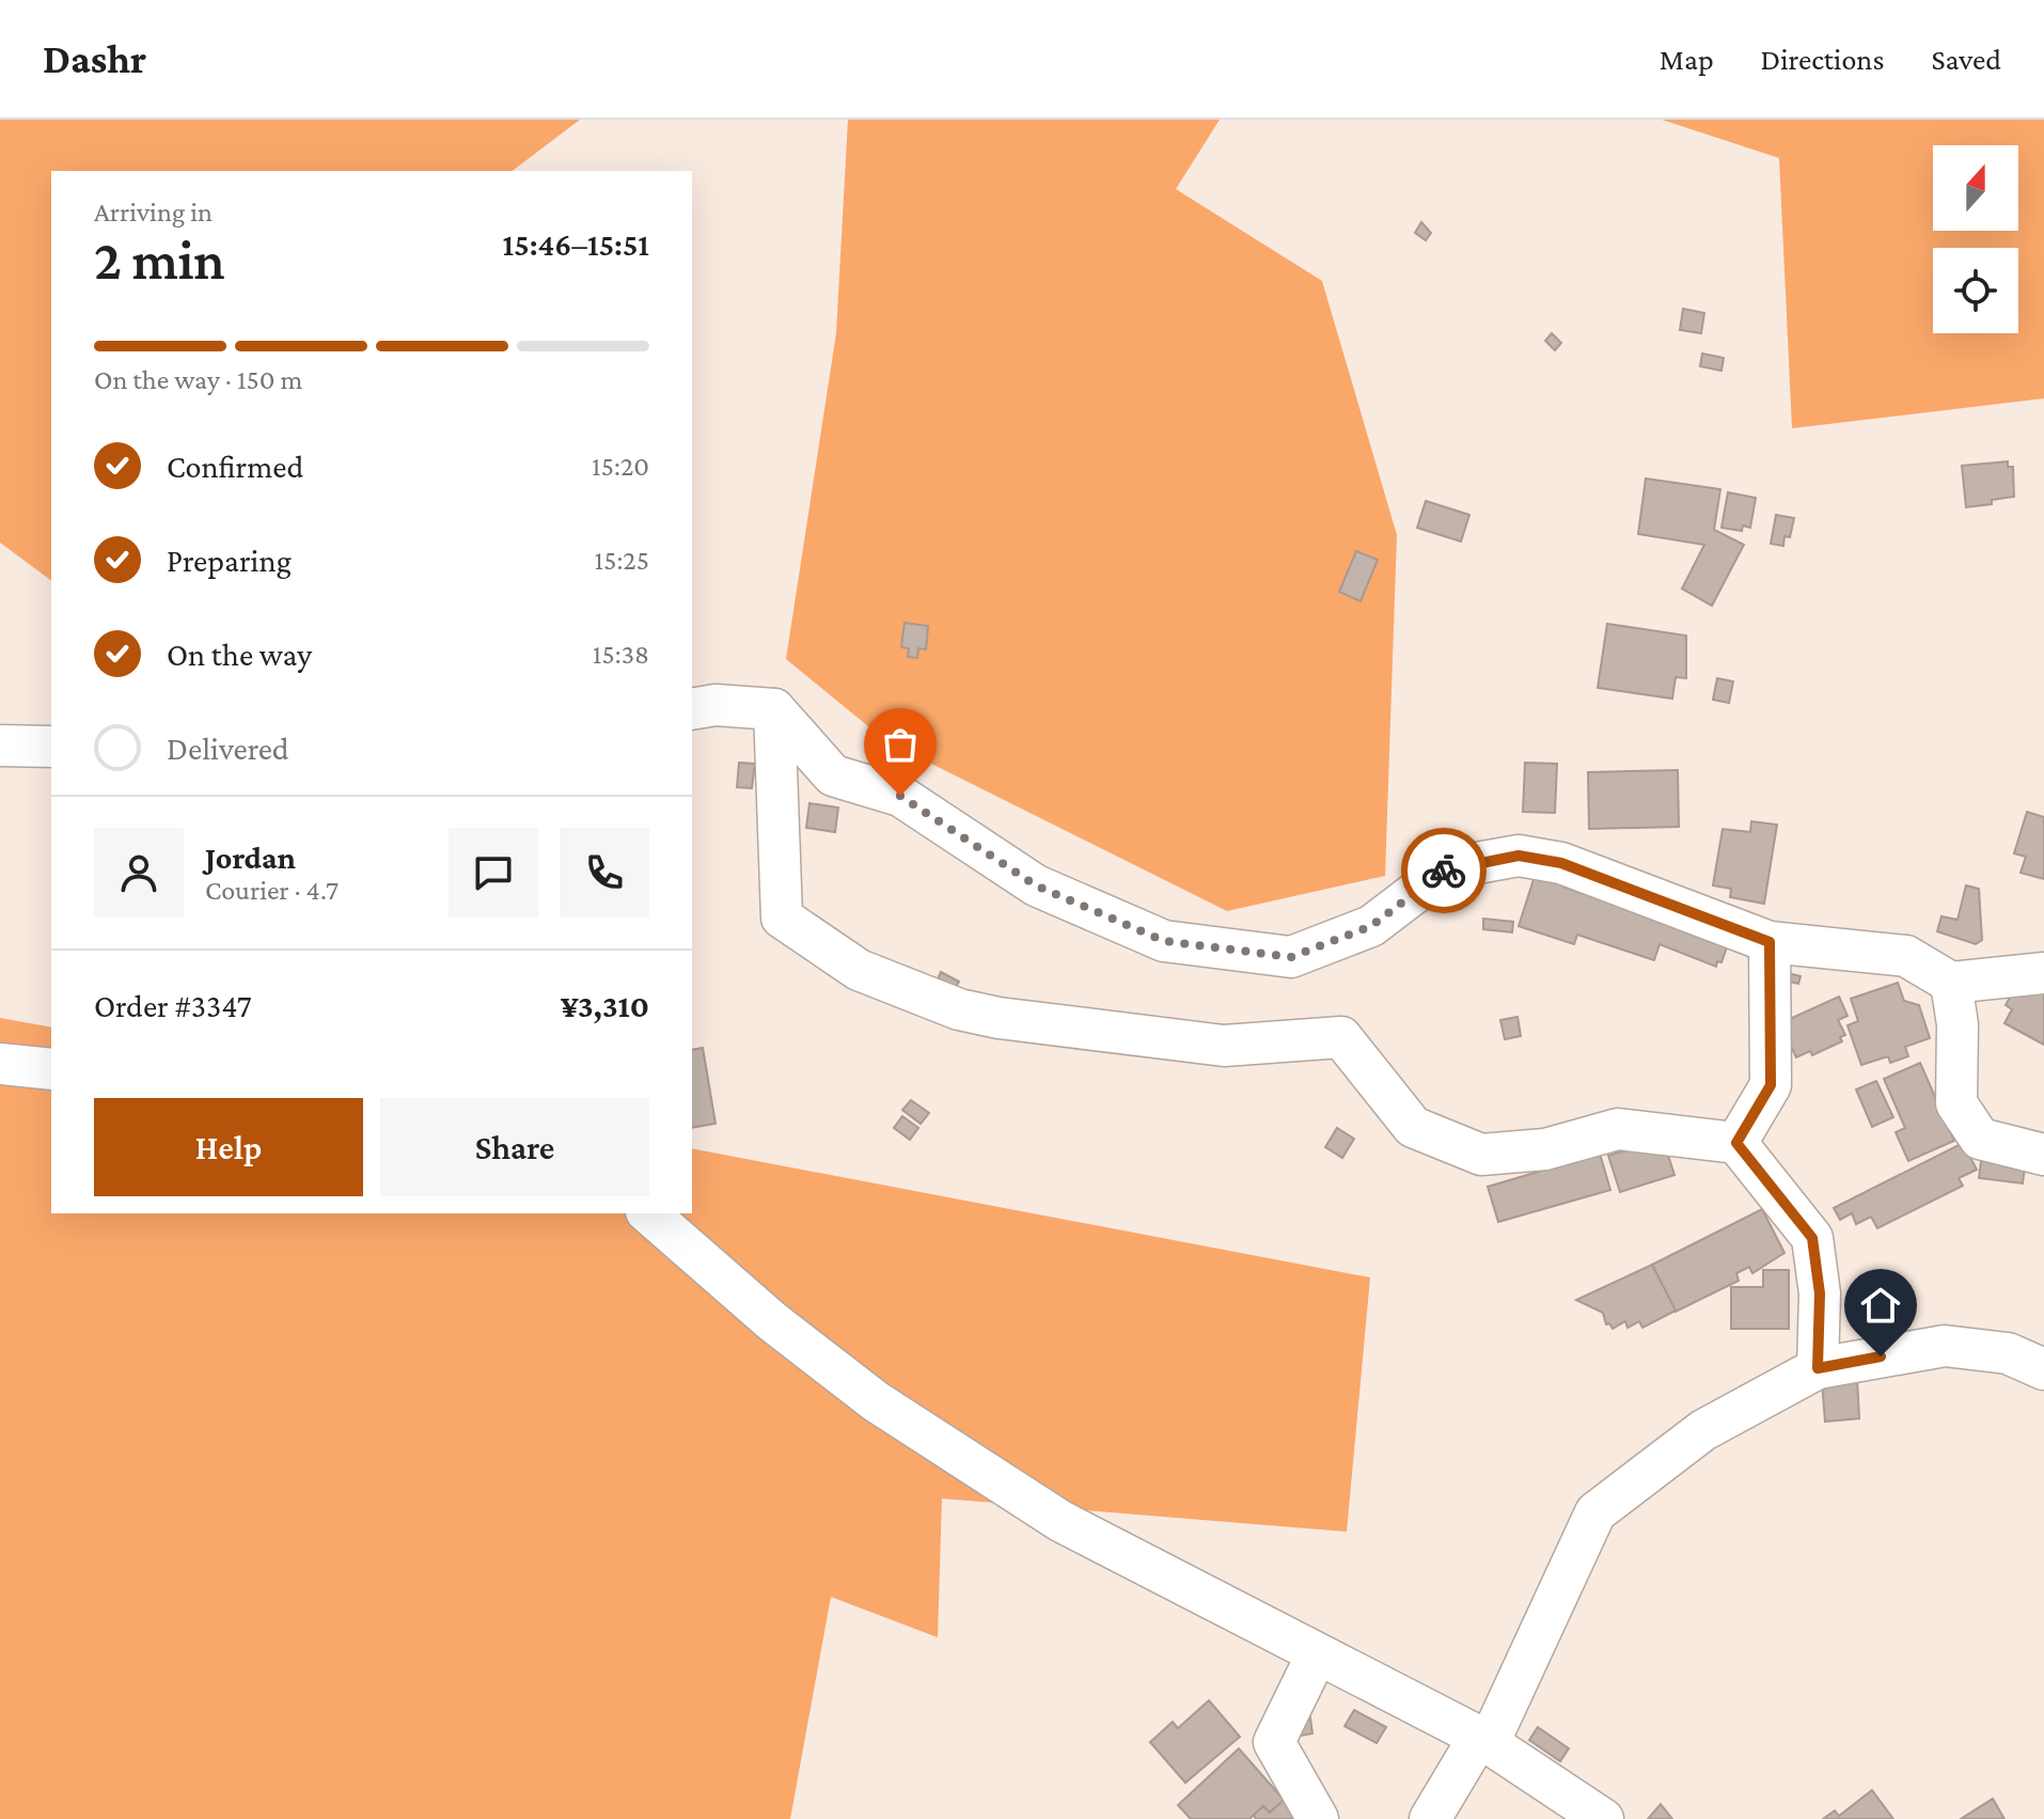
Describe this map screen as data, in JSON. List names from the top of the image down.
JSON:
{
  "north": "top",
  "page": {
    "header": "Dashr",
    "nav": ["Map", "Directions", "Saved"],
    "heading": ["2 min", "Arriving in", "15:46–15:51"],
    "panel": [
      "Jordan",
      "Courier · 4.7",
      "Order #3347",
      "¥3,310"
    ],
    "bar": "On the way · 150 m",
    "list": [
      ["Confirmed", "15:20"],
      ["Preparing", "15:25"],
      ["On the way", "15:38"],
      "Delivered"
    ],
    "buttons": ["Help", "Share"]
  }
}
